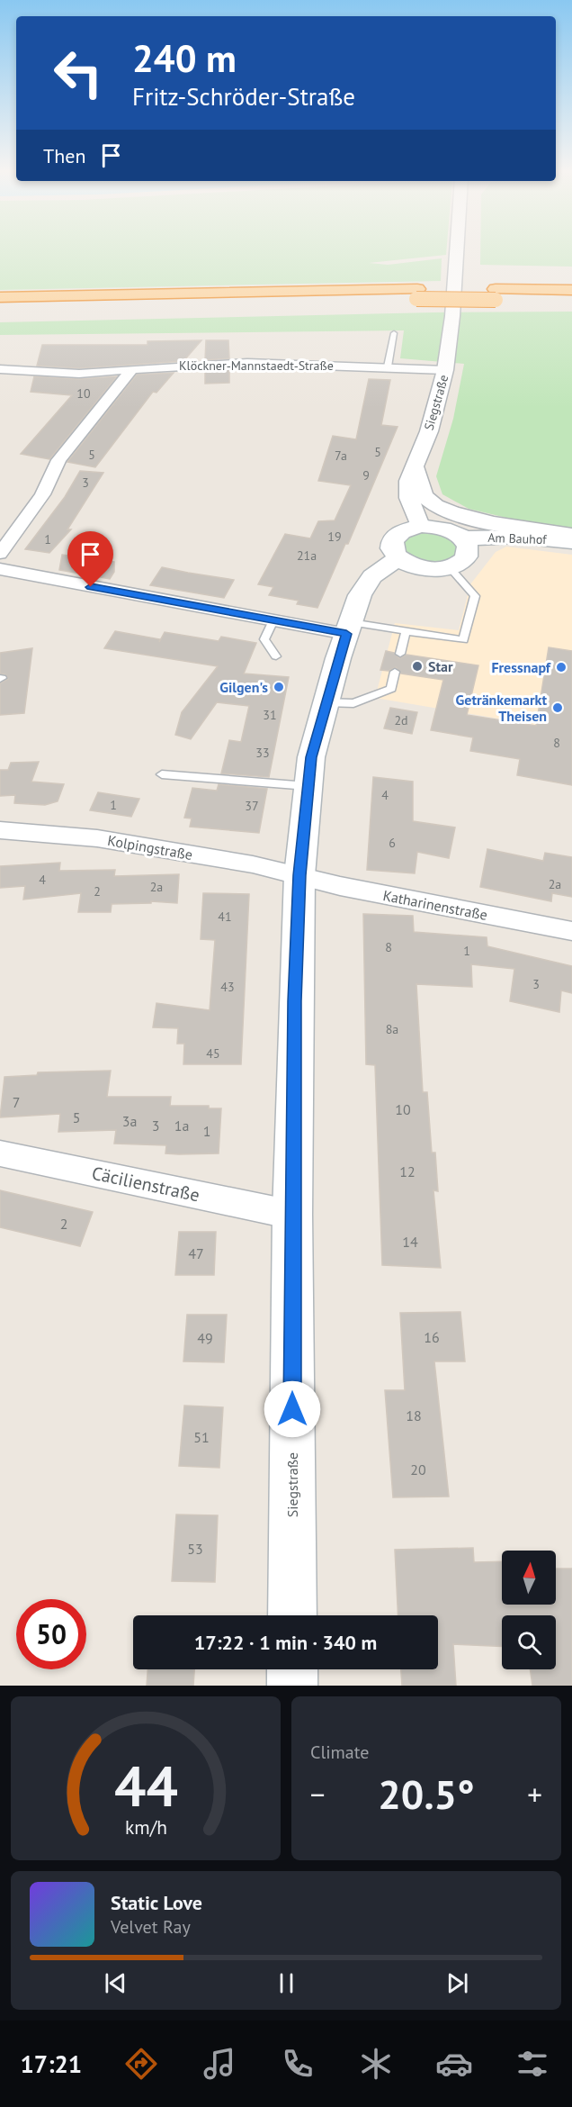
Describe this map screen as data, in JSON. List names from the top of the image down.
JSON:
{
  "streets": {
    "main road": ["Siegstraße", "Am Bauhof"],
    "street": [
      "Klöckner-Mannstaedt-Straße",
      "Kolpingstraße",
      "Katharinenstraße",
      "Cäcilienstraße"
    ]
  },
  "crossings": [
    ["Klöckner-Mannstaedt-Straße", "Siegstraße"],
    ["Siegstraße", "Kolpingstraße"],
    ["Siegstraße", "Katharinenstraße"],
    ["Siegstraße", "Cäcilienstraße"],
    ["Kolpingstraße", "Katharinenstraße"]
  ],
  "places": [
    "Star",
    "Fressnapf",
    "Gilgen's",
    "Getränkemarkt Theisen"
  ],
  "house_numbers": [
    "10",
    "5",
    "5",
    "7a",
    "9",
    "3",
    "19",
    "1",
    "21a",
    "31",
    "2d",
    "8",
    "33",
    "4",
    "1",
    "37",
    "6",
    "4",
    "2a",
    "2a",
    "2",
    "41",
    "8",
    "1",
    "3",
    "43",
    "8a",
    "45",
    "7",
    "10",
    "5",
    "3a",
    "3",
    "1a",
    "1",
    "12",
    "2",
    "14",
    "47",
    "16",
    "49",
    "18",
    "51",
    "20",
    "53"
  ],
  "north": "top",
  "page": {
    "turn": ["240 m", "Fritz-Schröder-Straße"],
    "then": "Then",
    "limit": "50",
    "trip": "17:22 · 1 min · 340 m",
    "tile": "Climate",
    "heat": ["−", "20.5°", "+"],
    "song": ["Static Love", "Velvet Ray"],
    "tabs": "17:21",
    "gauge": ["44", "km/h"]
  }
}
